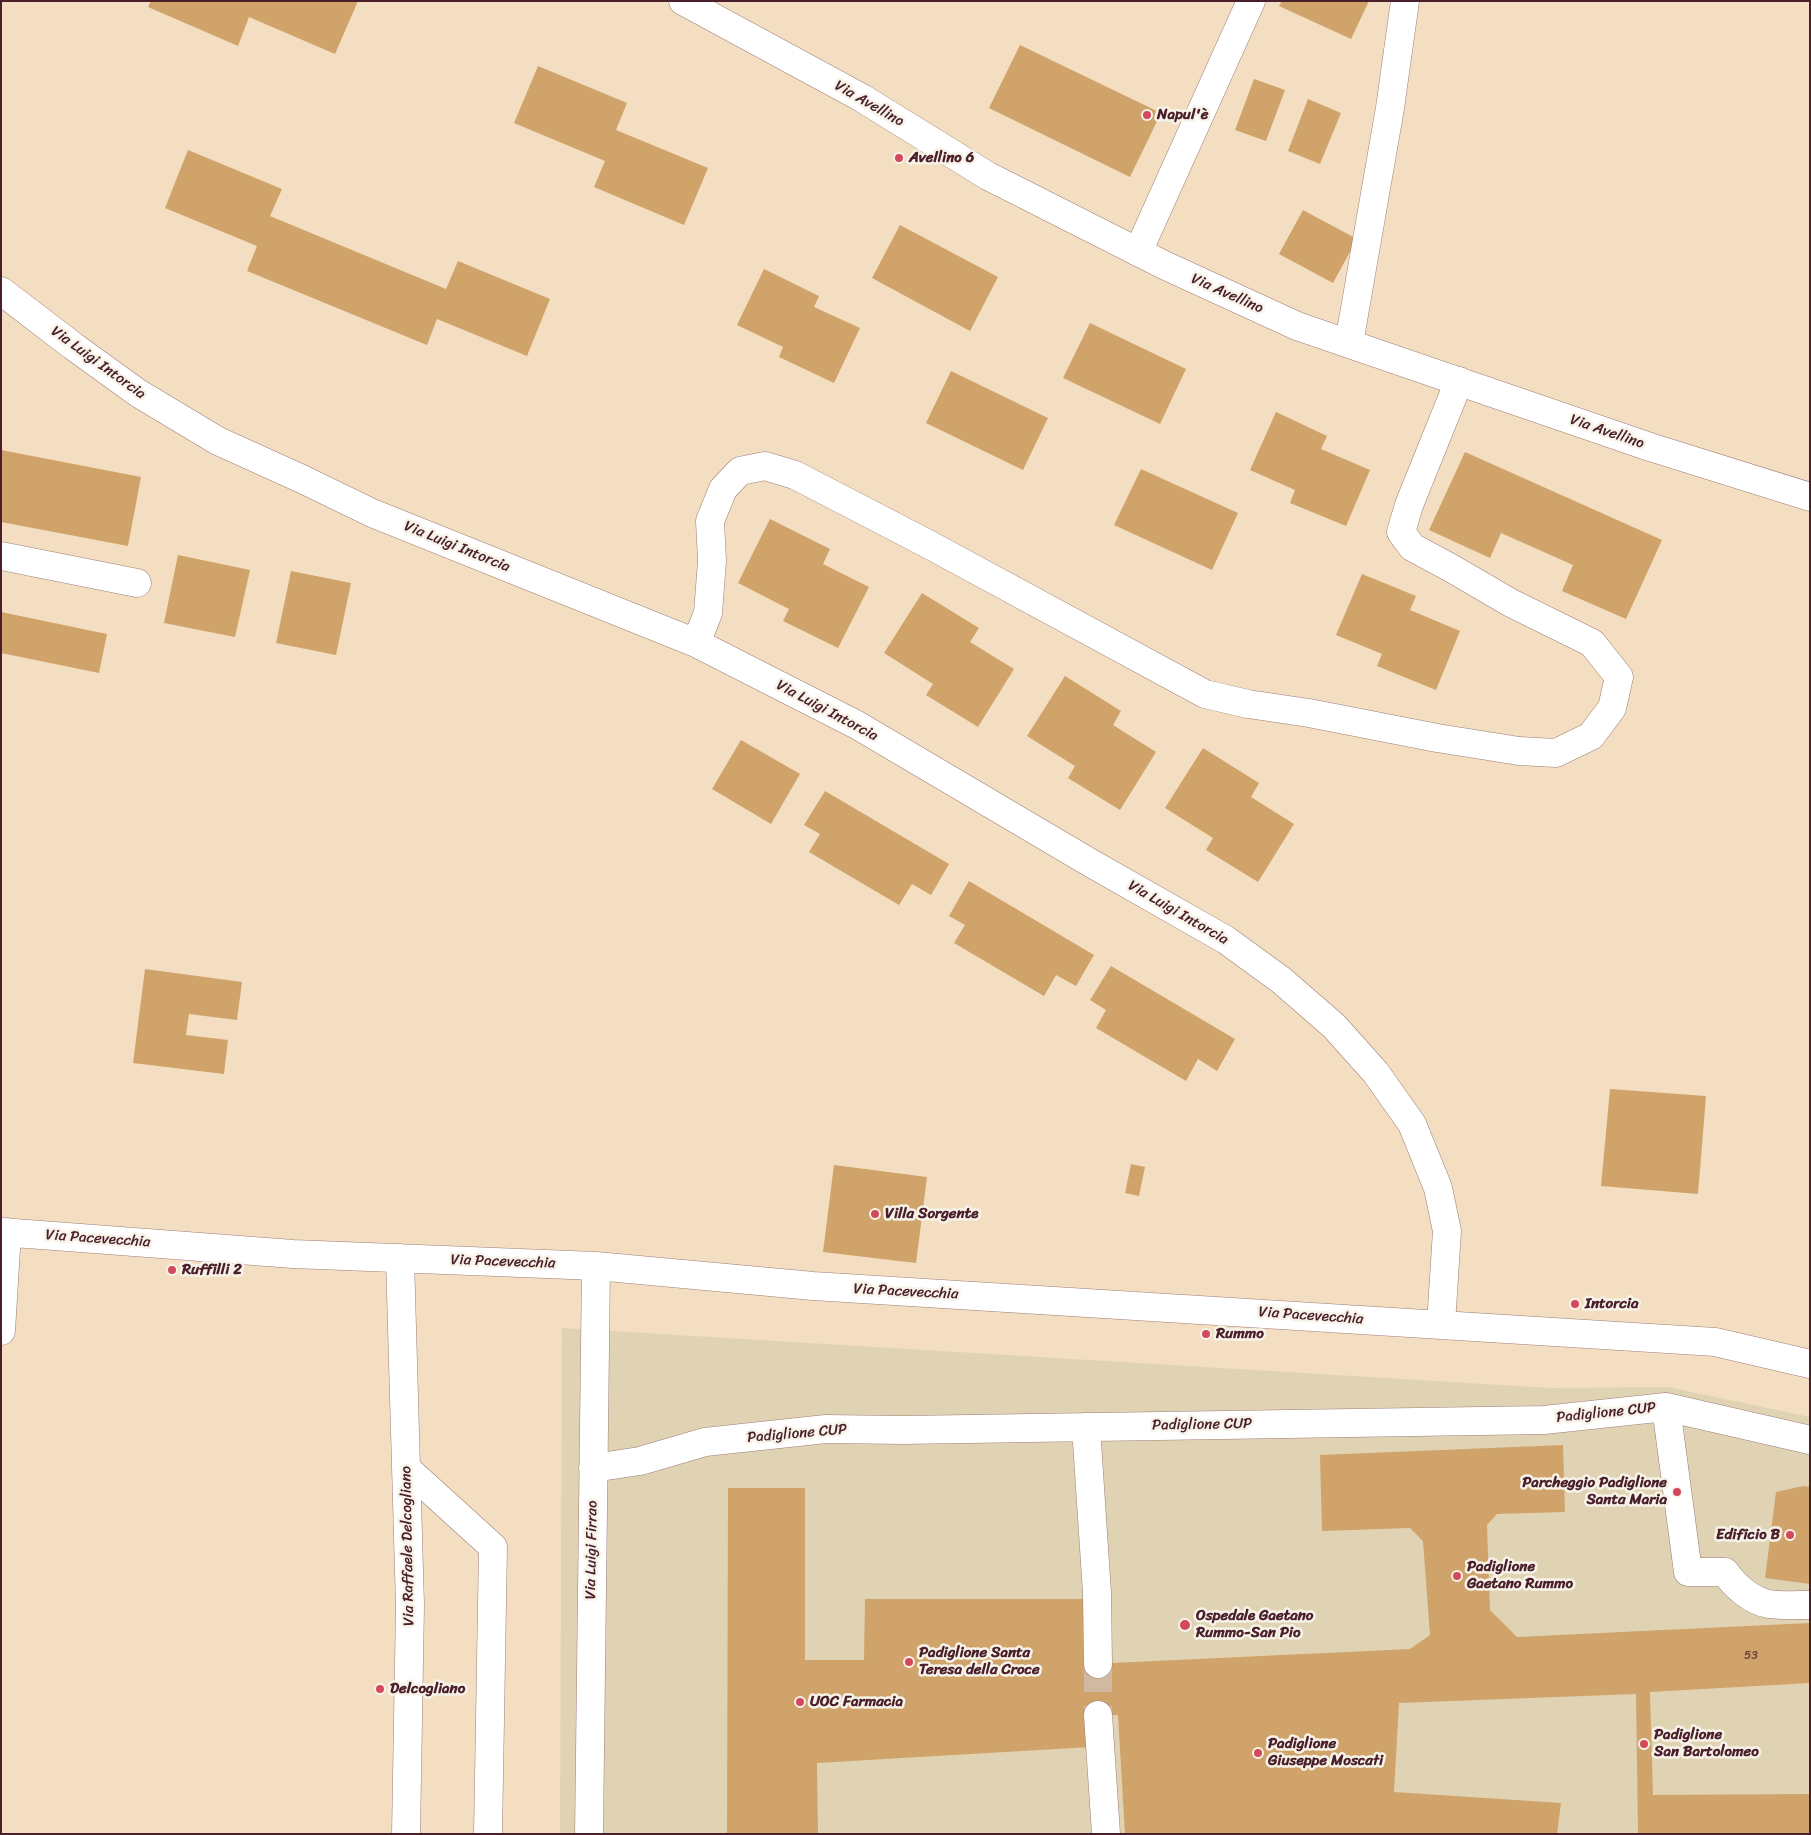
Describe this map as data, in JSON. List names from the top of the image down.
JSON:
{
  "streets": {
    "street": [
      "Via Avellino",
      "Via Luigi Intorcia",
      "Via Pacevecchia",
      "Padiglione CUP",
      "Via Raffaele Delcogliano",
      "Via Luigi Firrao"
    ]
  },
  "crossings": [
    ["Via Luigi Intorcia", "Via Pacevecchia"],
    ["Via Pacevecchia", "Via Raffaele Delcogliano"],
    ["Via Pacevecchia", "Via Luigi Firrao"],
    ["Padiglione CUP", "Via Luigi Firrao"]
  ],
  "places": [
    "Napul'è",
    "Avellino 6",
    "Villa Sorgente",
    "Ruffilli 2",
    "Intorcia",
    "Rummo",
    "Parcheggio Padiglione Santa Maria",
    "Edificio B",
    "Padiglione Gaetano Rummo",
    "Ospedale Gaetano Rummo-San Pio",
    "Padiglione Santa Teresa della Croce",
    "Delcogliano",
    "UOC Farmacia",
    "Padiglione San Bartolomeo",
    "Padiglione Giuseppe Moscati"
  ],
  "house_numbers": ["53"]
}
